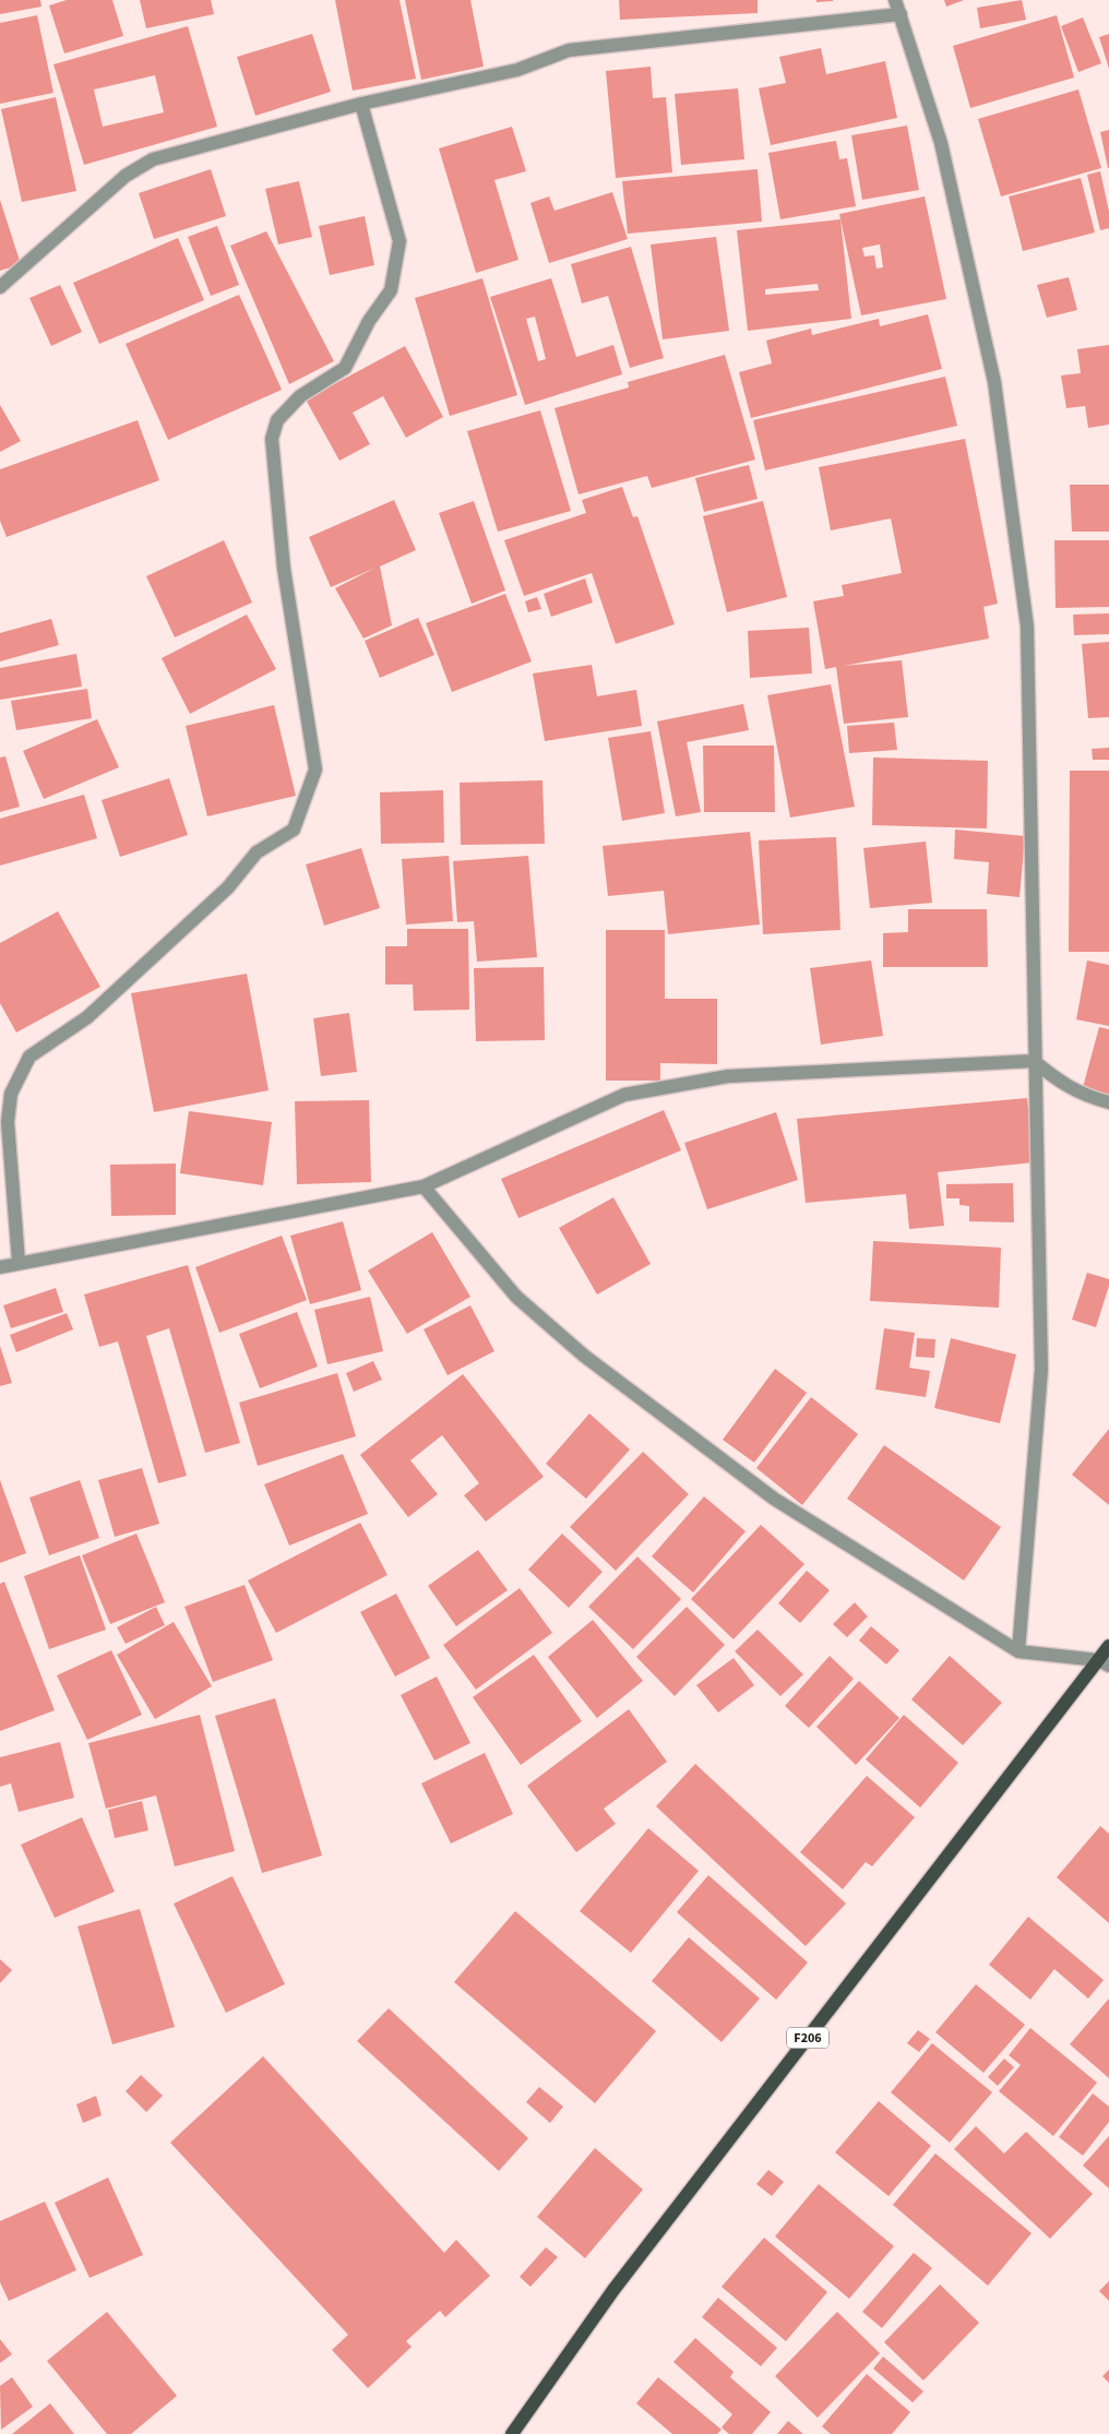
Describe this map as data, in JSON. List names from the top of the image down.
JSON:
{
  "streets": {
    "main road": ["F206"]
  }
}
